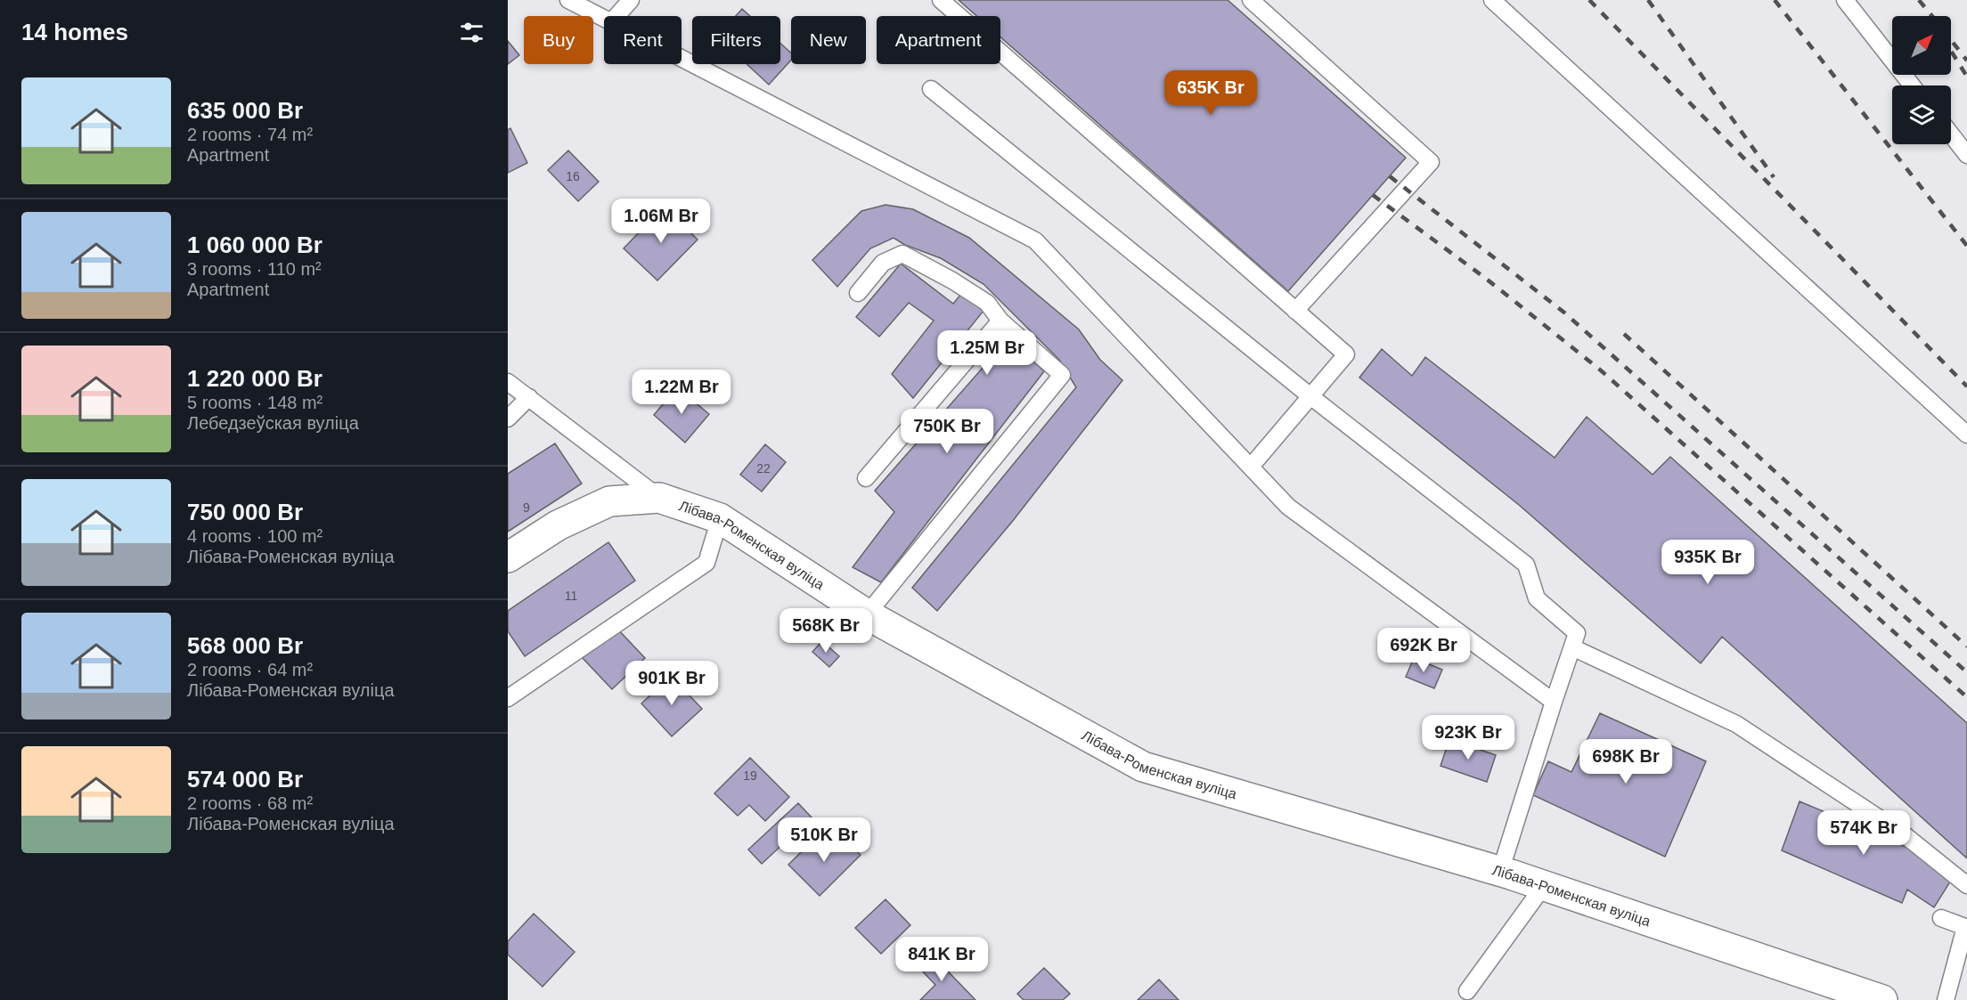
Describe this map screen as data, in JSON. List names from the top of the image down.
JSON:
{
  "streets": {
    "main road": ["Лібава-Роменская вуліца"]
  },
  "house_numbers": [
    "16",
    "22",
    "9",
    "11",
    "19"
  ],
  "north": "top right",
  "page": {
    "heading": "14 homes",
    "chip": [
      "Buy",
      "Rent",
      "Filters",
      "New",
      "Apartment"
    ],
    "list": [
      {
        "name": "635 000 Br",
        "note": "2 rooms · 74 m² · Apartment"
      },
      {
        "name": "1 060 000 Br",
        "note": "3 rooms · 110 m² · Apartment"
      },
      {
        "name": "1 220 000 Br",
        "note": "5 rooms · 148 m² · Лебедзеўская вуліца"
      },
      {
        "name": "750 000 Br",
        "note": "4 rooms · 100 m² · Лібава-Роменская вуліца"
      },
      {
        "name": "568 000 Br",
        "note": "2 rooms · 64 m² · Лібава-Роменская вуліца"
      },
      {
        "name": "574 000 Br",
        "note": "2 rooms · 68 m² · Лібава-Роменская вуліца"
      }
    ],
    "price": [
      "635K Br",
      "1.06M Br",
      "1.25M Br",
      "1.22M Br",
      "750K Br",
      "935K Br",
      "568K Br",
      "692K Br",
      "901K Br",
      "923K Br",
      "698K Br",
      "574K Br",
      "510K Br",
      "841K Br"
    ]
  }
}
